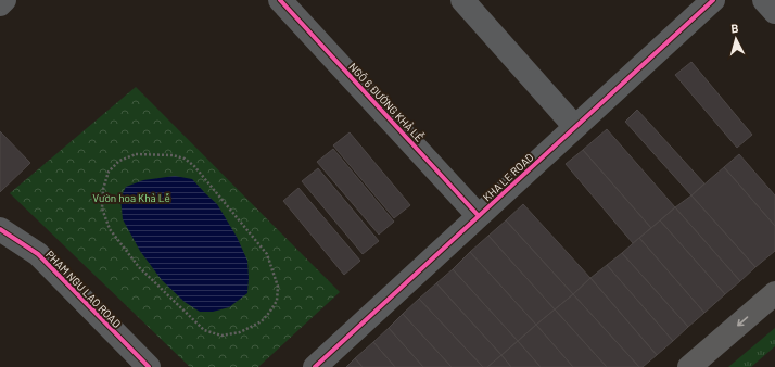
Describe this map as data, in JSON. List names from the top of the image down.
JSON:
{
  "streets": {
    "street": ["NGÕ 6 ĐƯỜNG KHẢ LỄ", "KHA LE ROAD", "PHAM NGU LAO ROAD"]
  },
  "crossings": [
    ["NGÕ 6 ĐƯỜNG KHẢ LỄ", "KHA LE ROAD"]
  ],
  "parks": ["Vườn hoa Khả Lễ"],
  "north": "top"
}
